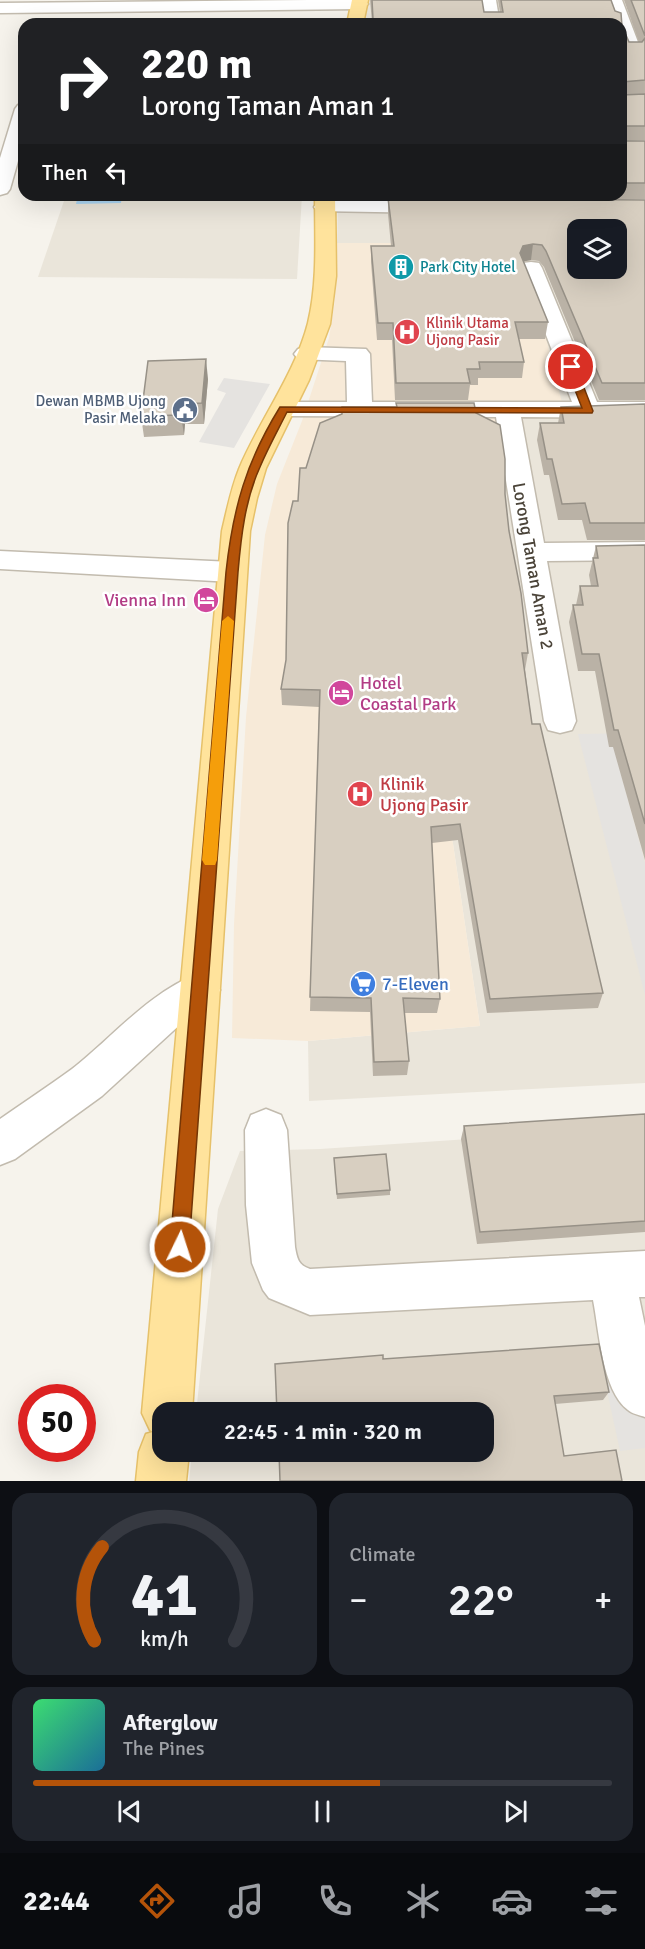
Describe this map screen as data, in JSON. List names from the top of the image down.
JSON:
{
  "streets": {
    "street": ["Lorong Taman Aman 2"]
  },
  "places": {
    "building": ["Park City Hotel"],
    "hospital": ["Klinik Utama Ujong Pasir", "Klinik Ujong Pasir"],
    "public building": ["Dewan MBMB Ujong Pasir Melaka"],
    "hotel": ["Vienna Inn", "Hotel Coastal Park"],
    "supermarket": ["7-Eleven"]
  },
  "page": {
    "turn": ["220 m", "Lorong Taman Aman 1"],
    "then": "Then",
    "limit": "50",
    "trip": "22:45 · 1 min · 320 m",
    "tile": "Climate",
    "heat": ["−", "22°", "+"],
    "song": ["Afterglow", "The Pines"],
    "tabs": "22:44",
    "gauge": ["41", "km/h"]
  }
}
